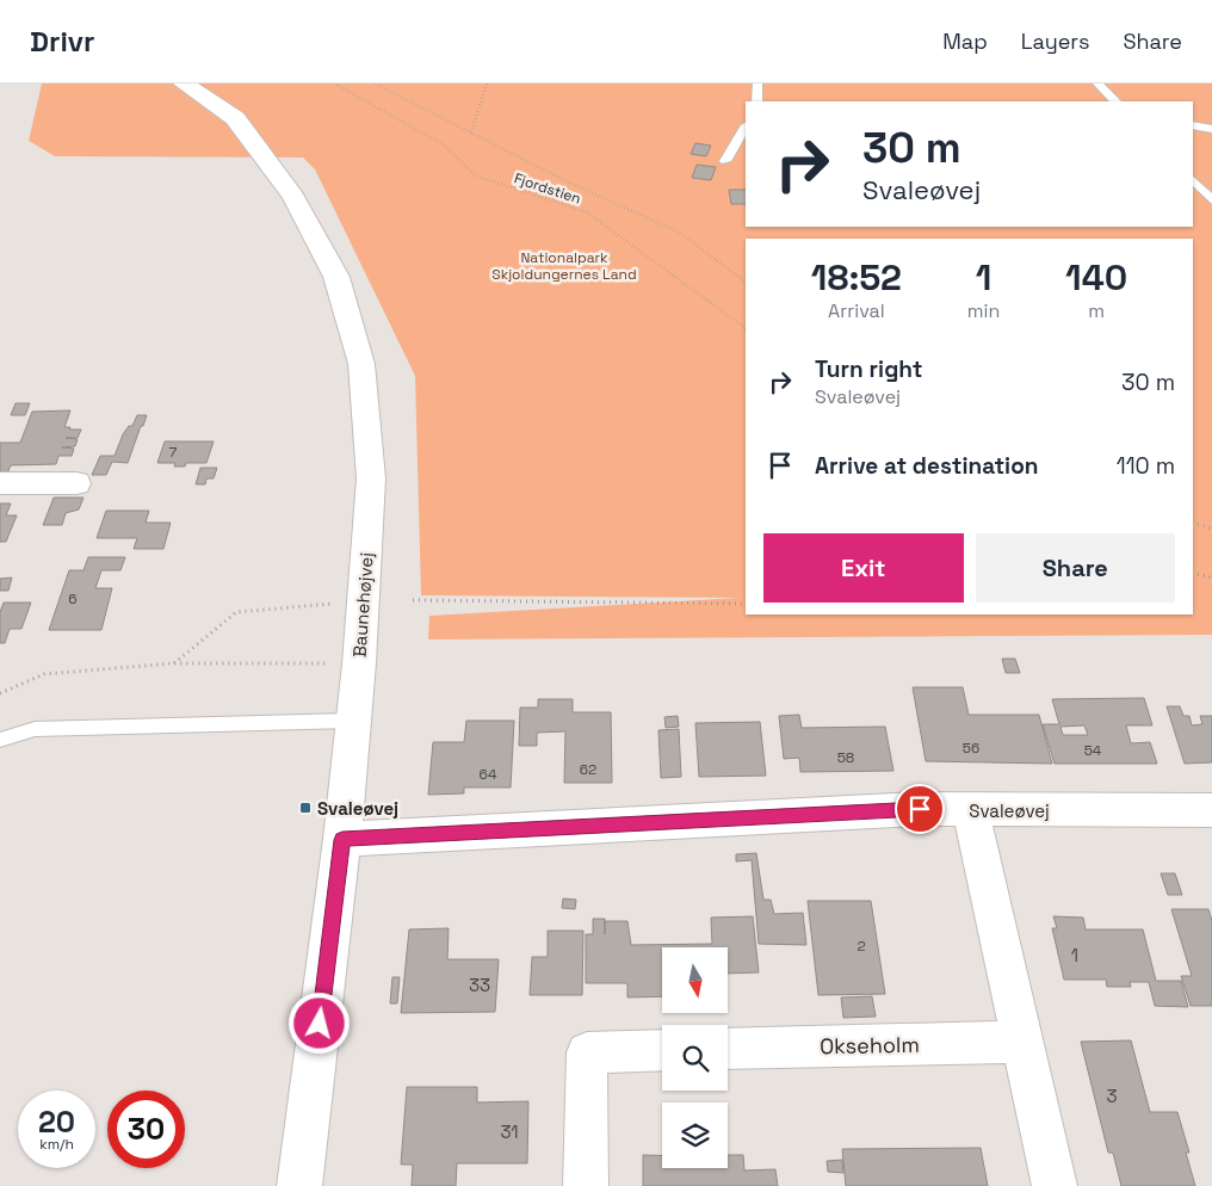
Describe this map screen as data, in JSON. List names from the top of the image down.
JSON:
{
  "streets": {
    "street": ["Baunehøjvej", "Svaleøvej", "Okseholm"],
    "path": ["Fjordstien"]
  },
  "crossings": [
    ["Baunehøjvej", "Svaleøvej"]
  ],
  "parks": ["Nationalpark Skjoldungernes Land"],
  "places": {
    "transit": ["Svaleøvej"]
  },
  "house_numbers": [
    "7",
    "6",
    "56",
    "54",
    "58",
    "62",
    "64",
    "2",
    "1",
    "33",
    "3",
    "31"
  ],
  "north": "bottom",
  "page": {
    "header": "Drivr",
    "nav": ["Map", "Layers", "Share"],
    "turn": ["30 m", "Svaleøvej"],
    "eta": [
      "18:52",
      "Arrival",
      "1",
      "min",
      "140",
      "m"
    ],
    "list": [
      {
        "name": "Turn right",
        "note": "Svaleøvej",
        "value": "30 m"
      },
      {
        "name": "Arrive at destination",
        "value": "110 m"
      }
    ],
    "buttons": ["Exit", "Share"],
    "speed": "20 km/h",
    "limit": "30"
  }
}
